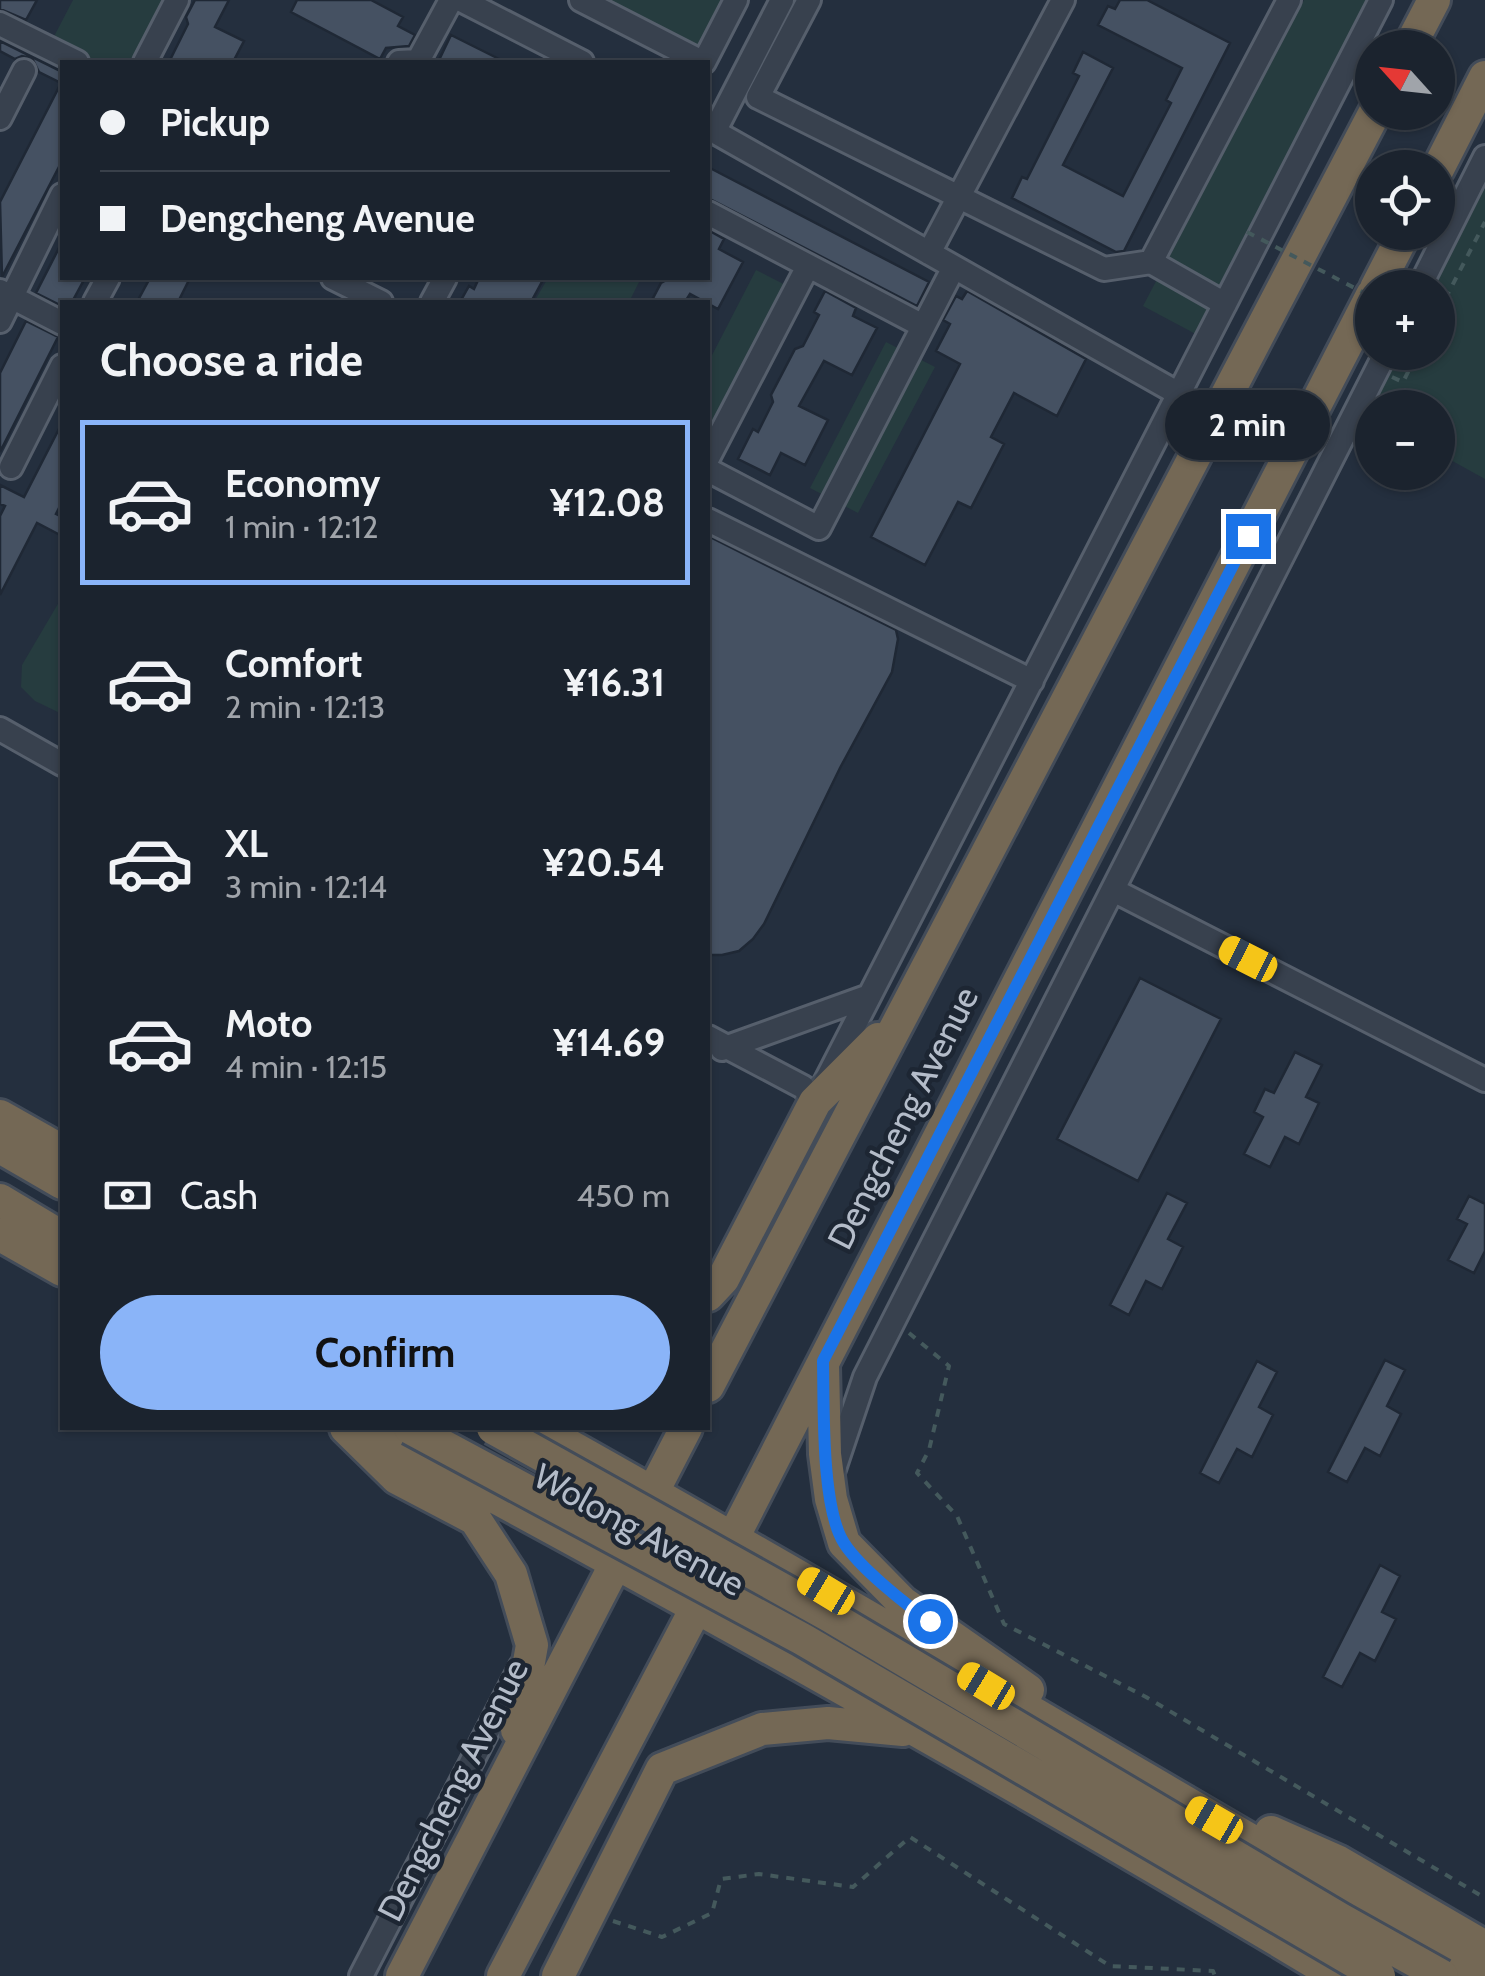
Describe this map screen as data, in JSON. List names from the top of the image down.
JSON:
{
  "streets": {
    "highway": ["Dengcheng Avenue", "Wolong Avenue"]
  },
  "crossings": [
    ["Dengcheng Avenue", "Wolong Avenue"]
  ],
  "north": "top left",
  "page": {
    "map_buttons": ["+", "−"],
    "banner": ["Pickup", "Dengcheng Avenue"],
    "heading": "Choose a ride",
    "bubble": "2 min",
    "list": [
      {
        "name": "Economy",
        "note": "1 min · 12:12",
        "value": "¥12.08"
      },
      {
        "name": "Comfort",
        "note": "2 min · 12:13",
        "value": "¥16.31"
      },
      {
        "name": "XL",
        "note": "3 min · 12:14",
        "value": "¥20.54"
      },
      {
        "name": "Moto",
        "note": "4 min · 12:15",
        "value": "¥14.69"
      }
    ],
    "pay": ["Cash", "450 m"],
    "buttons": "Confirm"
  }
}
